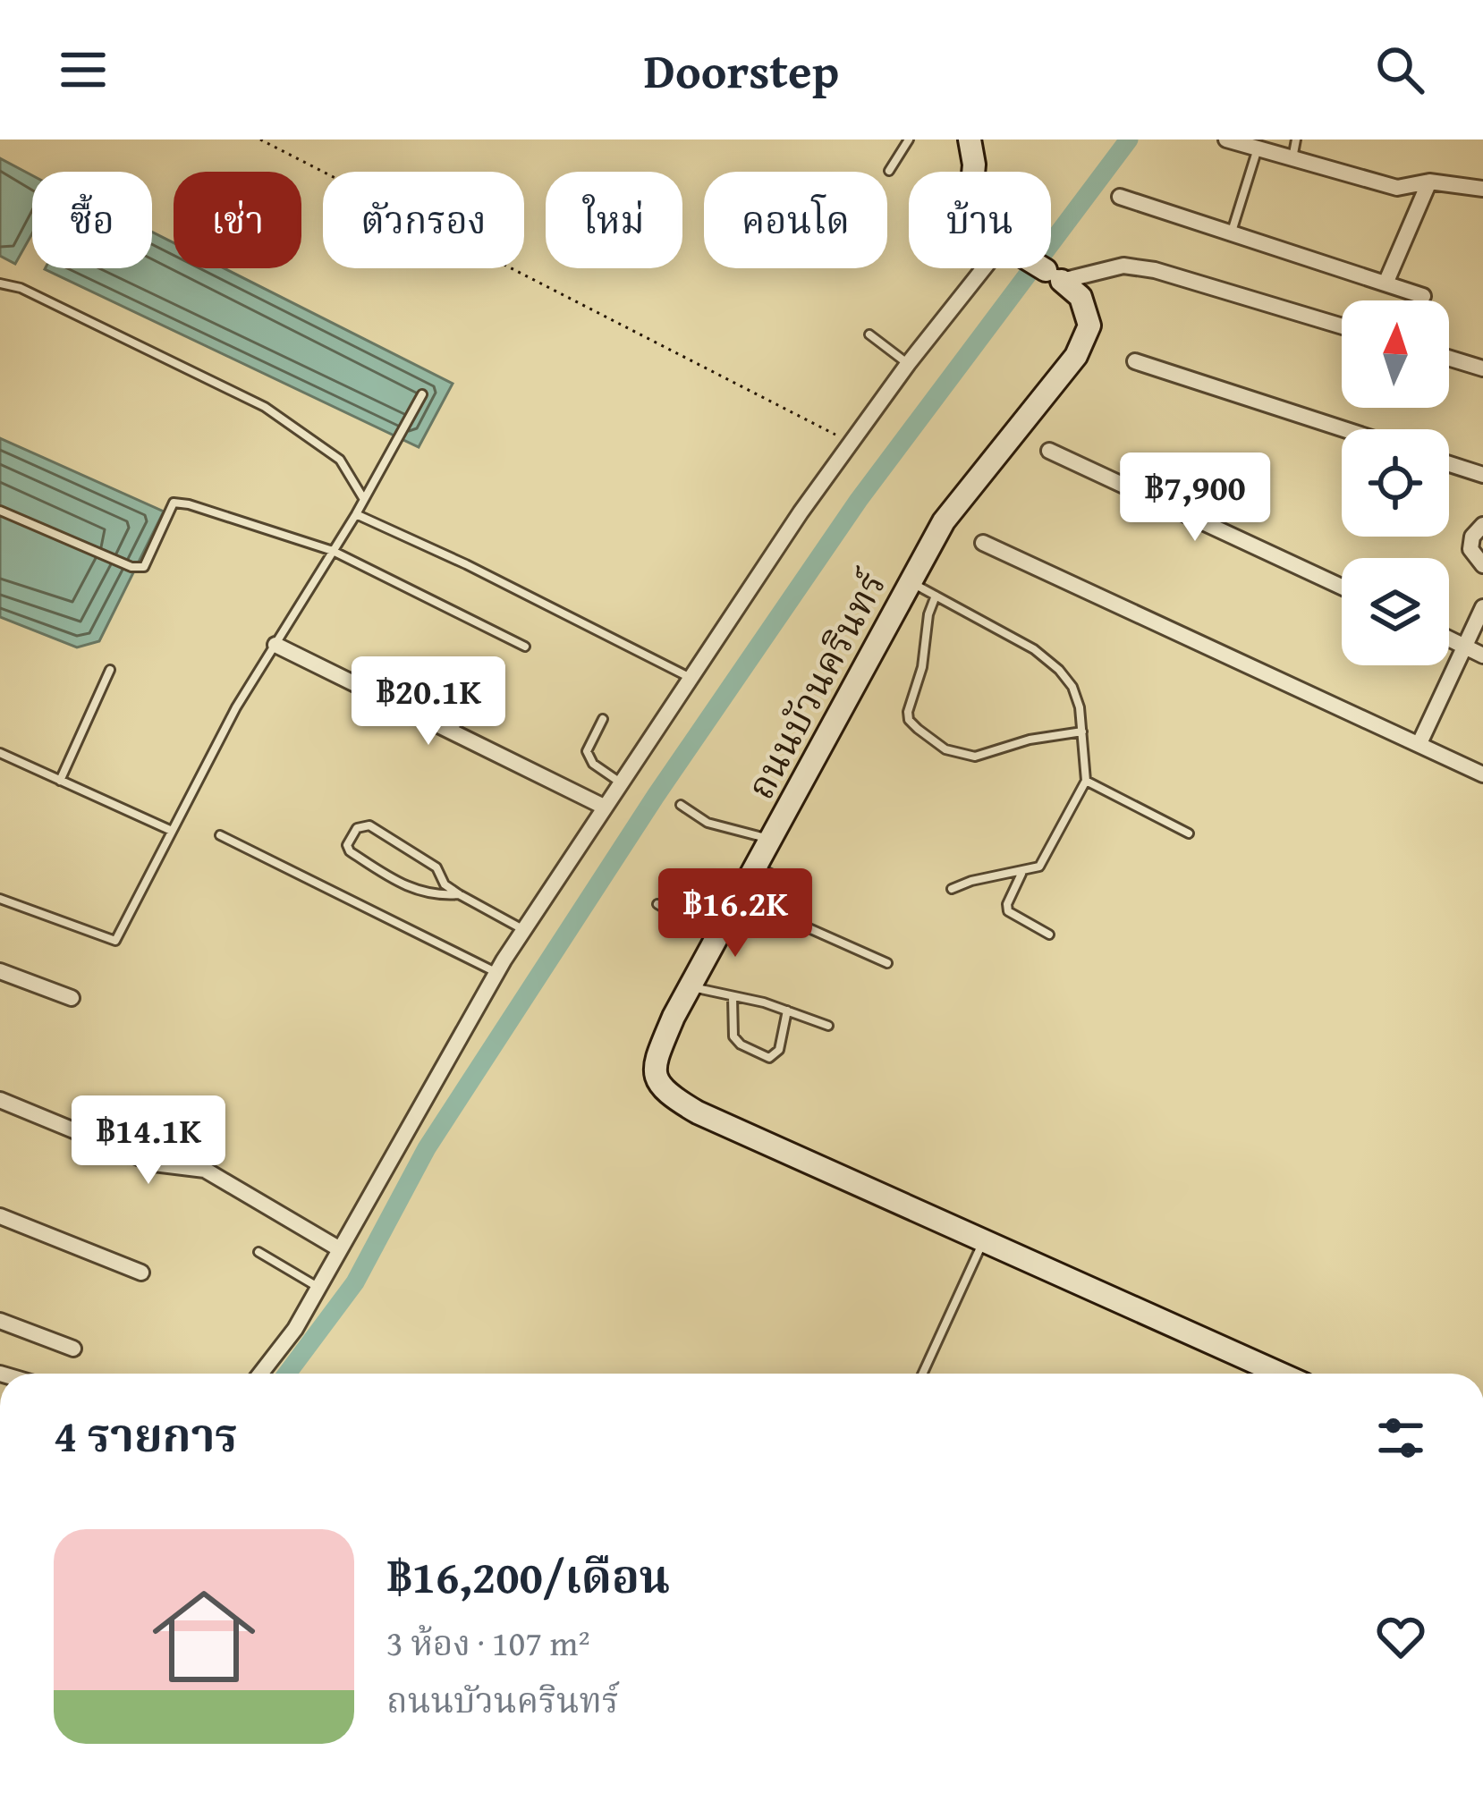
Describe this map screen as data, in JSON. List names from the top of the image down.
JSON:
{
  "streets": {
    "street": ["ถนนบัวนครินทร์"]
  },
  "north": "top",
  "page": {
    "header": "Doorstep",
    "chip": [
      "ซื้อ",
      "เช่า",
      "ตัวกรอง",
      "ใหม่",
      "คอนโด",
      "บ้าน"
    ],
    "price": [
      "฿7,900",
      "฿20.1K",
      "฿16.2K",
      "฿14.1K"
    ],
    "heading": "4 รายการ",
    "list": [
      {
        "name": "฿16,200/เดือน",
        "note": "3 ห้อง · 107 m² · ถนนบัวนครินทร์"
      }
    ]
  }
}
